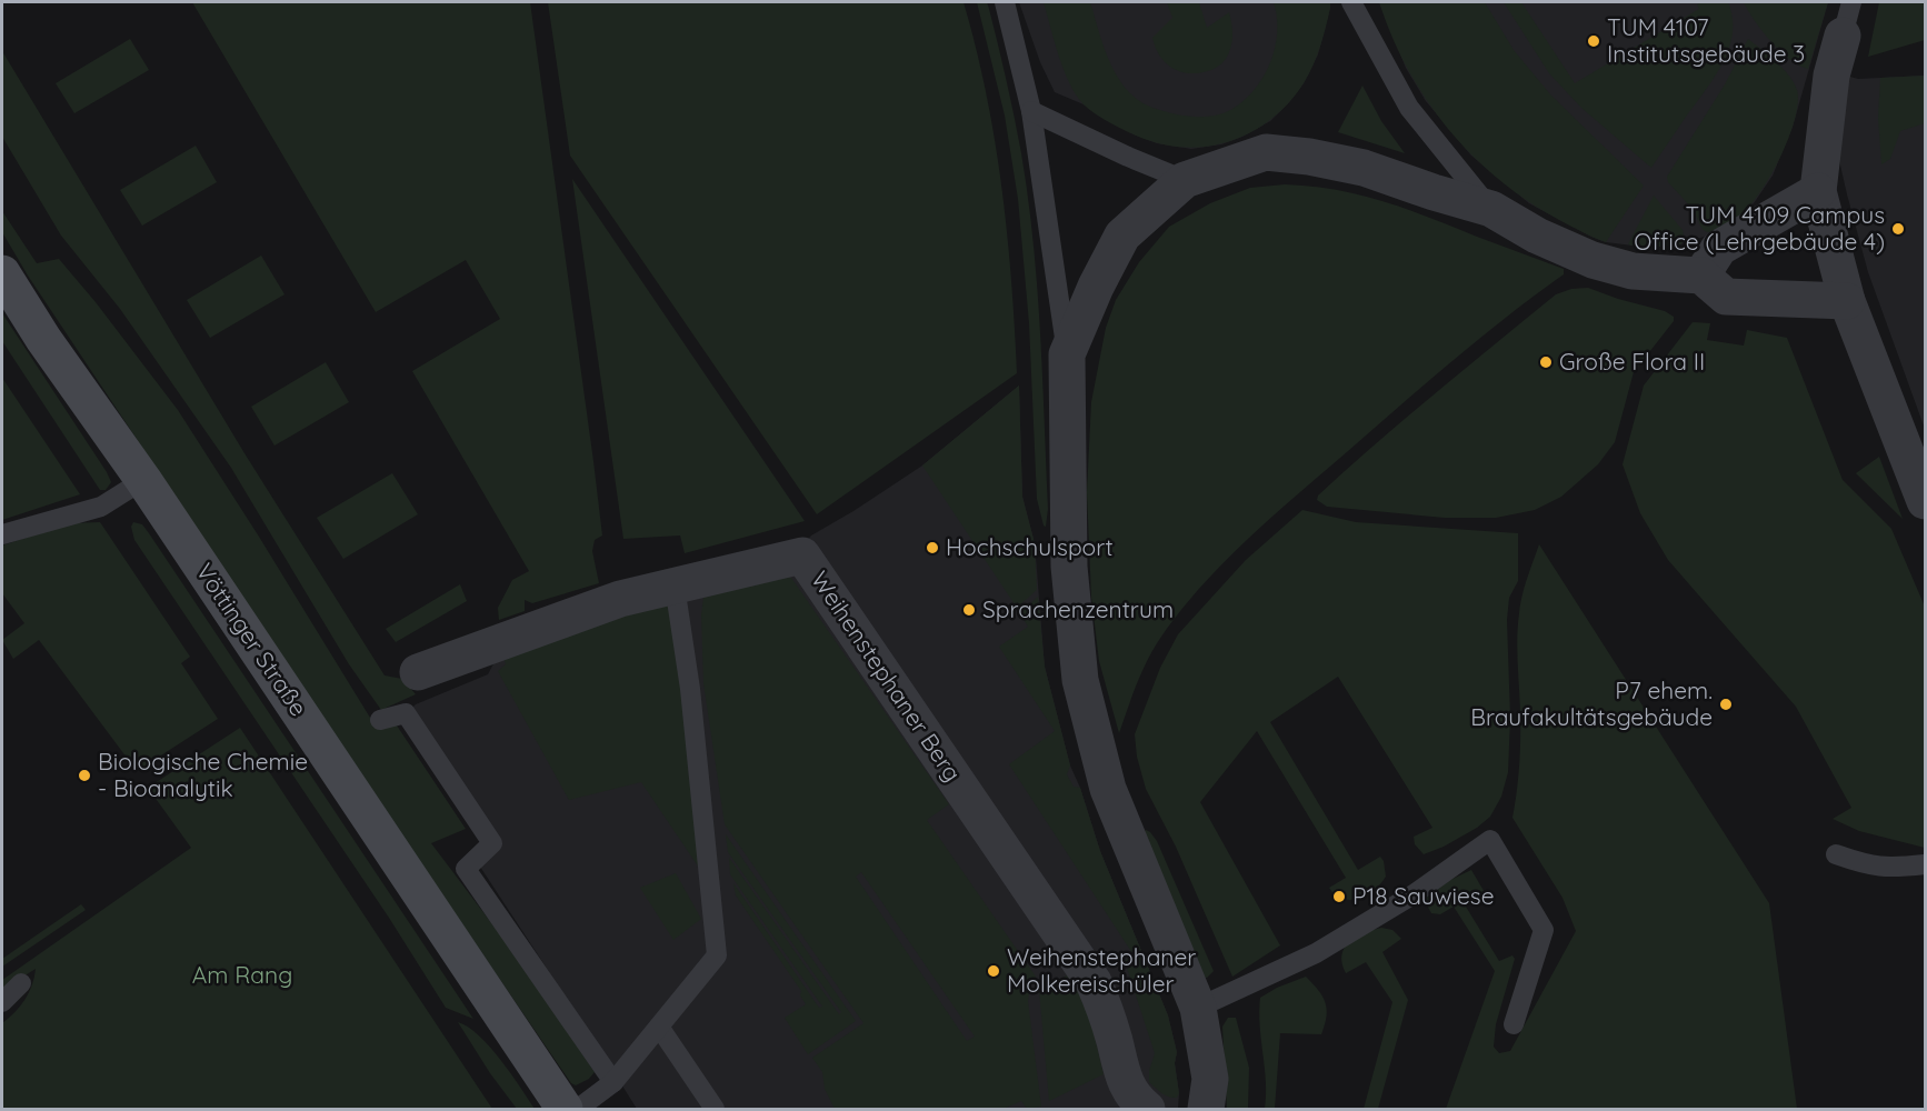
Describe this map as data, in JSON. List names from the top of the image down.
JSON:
{
  "streets": {
    "main road": ["Vöttinger Straße"],
    "street": ["Weihenstephaner Berg"]
  },
  "parks": ["Am Rang"],
  "places": [
    "TUM 4107 Institutsgebäude 3",
    "TUM 4109 Campus Office (Lehrgebäude 4)",
    "Große Flora II",
    "Hochschulsport",
    "Sprachenzentrum",
    "P7 ehem. Braufakultätsgebäude",
    "Biologische Chemie - Bioanalytik",
    "P18 Sauwiese",
    "Weihenstephaner Molkereischüler"
  ]
}
